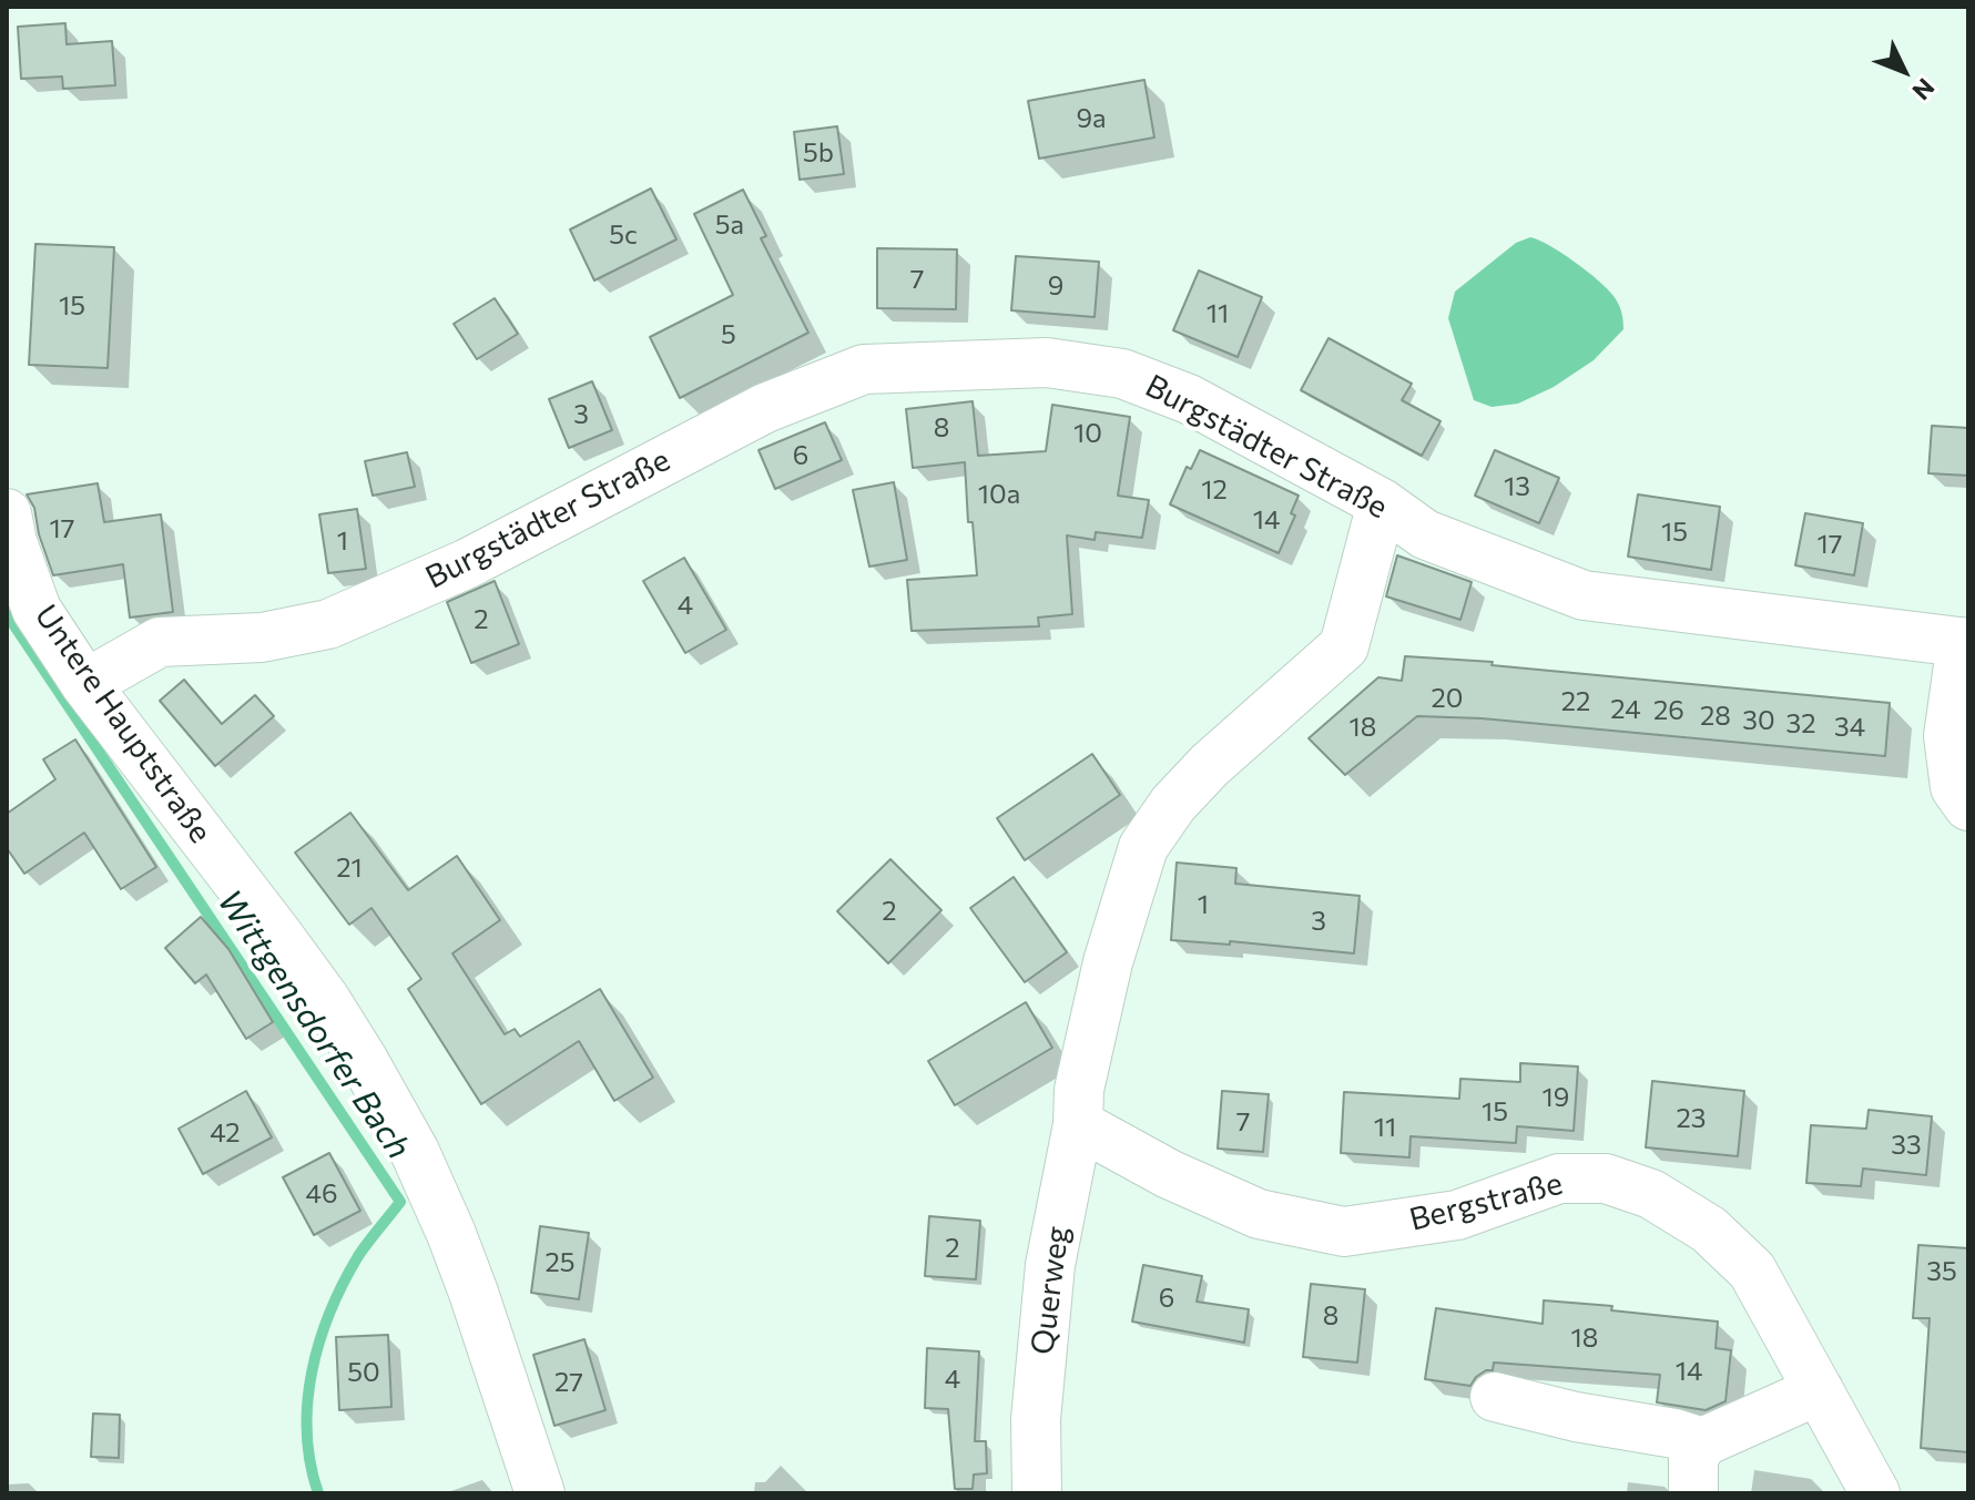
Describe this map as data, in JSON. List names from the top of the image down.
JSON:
{
  "streets": {
    "street": [
      "Burgstädter Straße",
      "Untere Hauptstraße",
      "Bergstraße",
      "Querweg"
    ]
  },
  "crossings": [
    ["Burgstädter Straße", "Untere Hauptstraße"],
    ["Burgstädter Straße", "Querweg"],
    ["Bergstraße", "Querweg"]
  ],
  "water": ["Wittgensdorfer Bach"],
  "house_numbers": [
    "9a",
    "5b",
    "5a",
    "5c",
    "7",
    "9",
    "15",
    "11",
    "5",
    "3",
    "8",
    "10",
    "6",
    "13",
    "12",
    "10a",
    "14",
    "17",
    "15",
    "1",
    "17",
    "4",
    "2",
    "20",
    "22",
    "24",
    "26",
    "28",
    "30",
    "32",
    "18",
    "34",
    "21",
    "1",
    "2",
    "3",
    "19",
    "15",
    "23",
    "7",
    "11",
    "42",
    "33",
    "46",
    "2",
    "25",
    "35",
    "6",
    "8",
    "18",
    "14",
    "50",
    "4",
    "27"
  ],
  "north": "bottom right"
}
